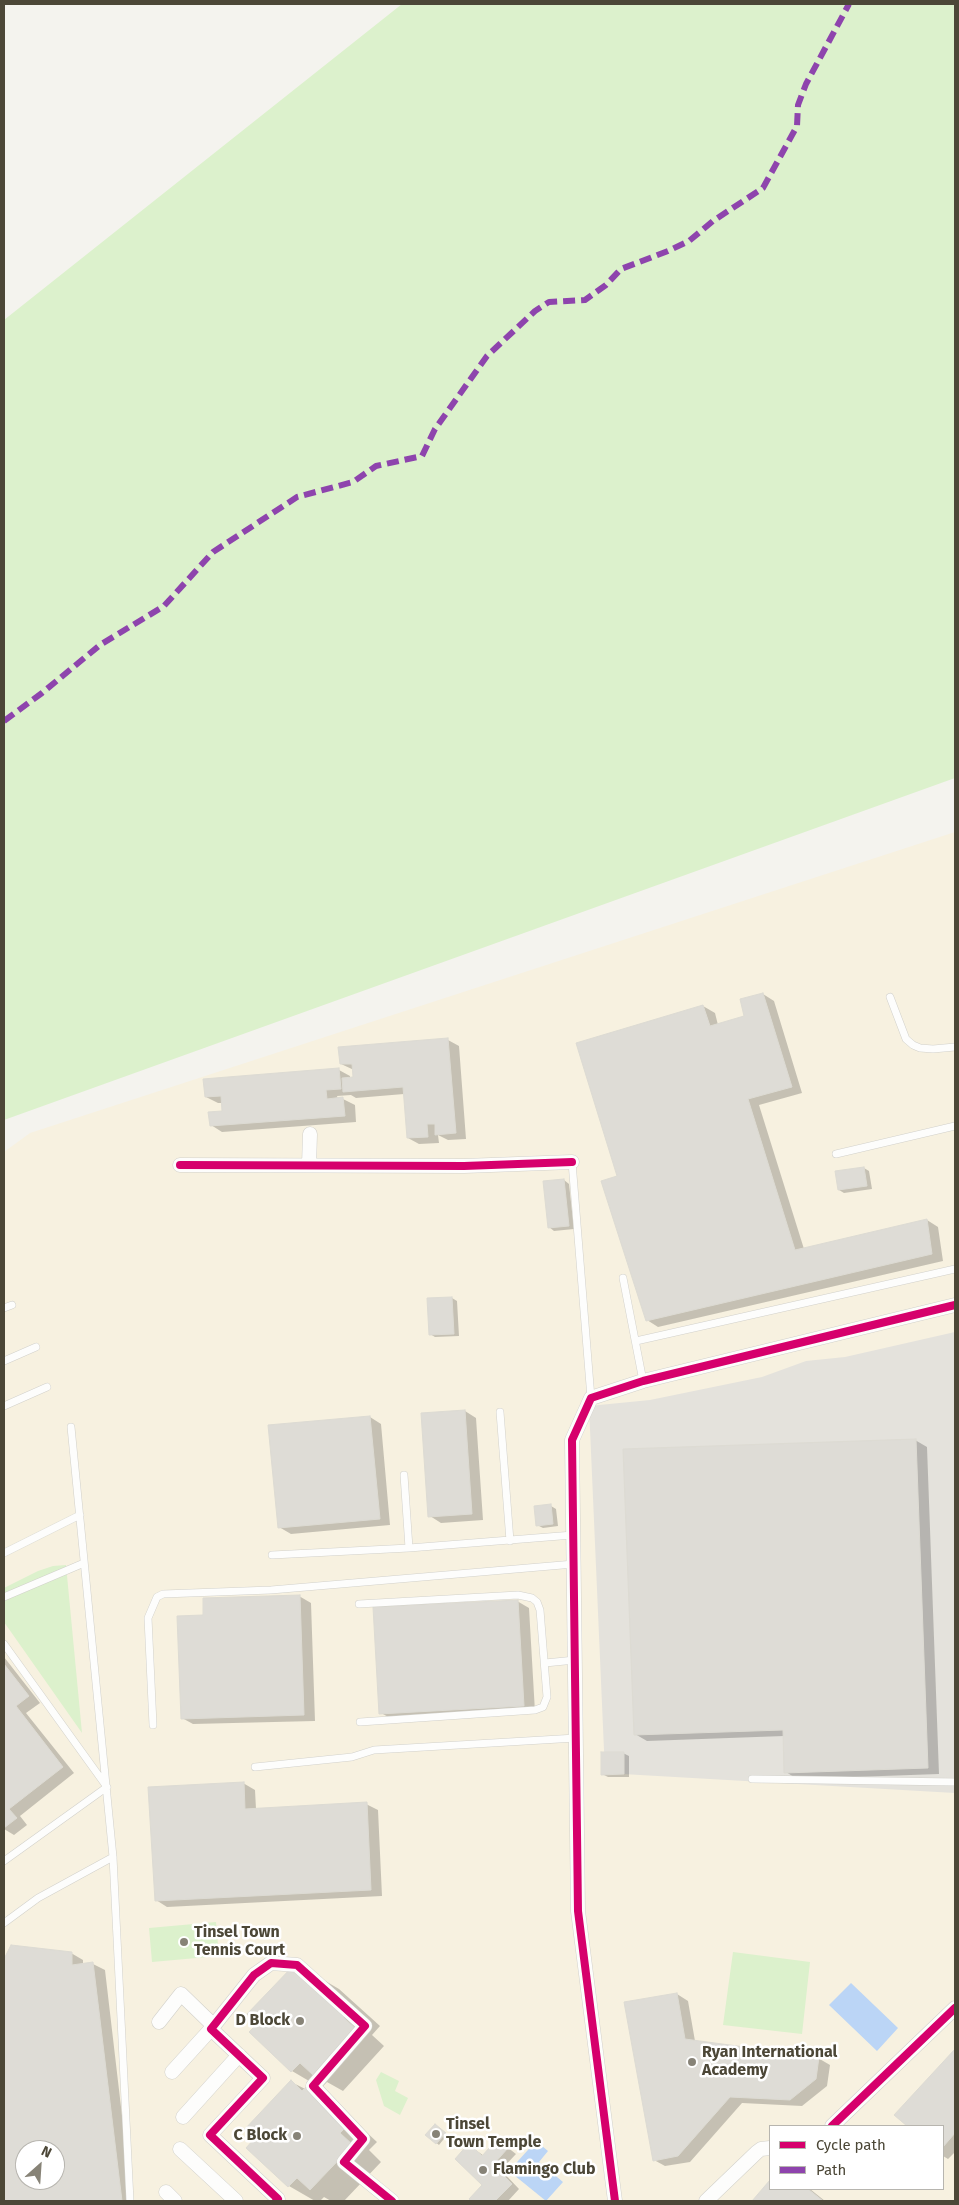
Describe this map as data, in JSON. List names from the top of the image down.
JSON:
{
  "places": [
    "Tinsel Town Tennis Court",
    "D Block",
    "Ryan International Academy",
    "Tinsel Town Temple",
    "C Block",
    "Flamingo Club"
  ],
  "legend": ["Cycle path", "Path"],
  "north": "top right"
}
